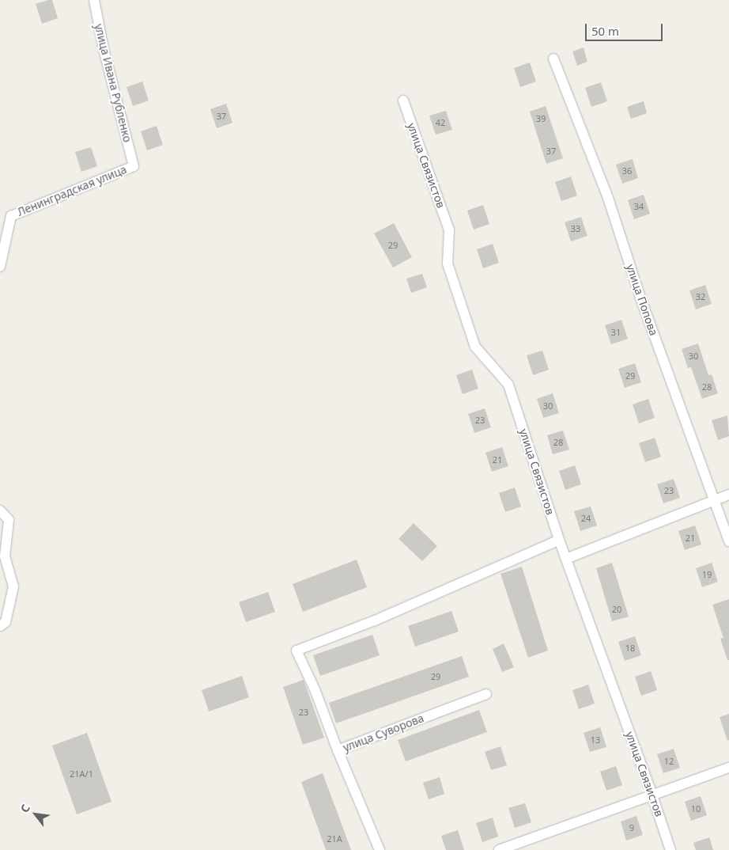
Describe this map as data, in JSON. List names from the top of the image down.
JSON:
{
  "streets": {
    "street": [
      "улица Ивана Рубленко",
      "улица Связистов",
      "Ленинградская улица",
      "улица Попова",
      "улица Суворова"
    ]
  },
  "crossings": [
    ["улица Ивана Рубленко", "Ленинградская улица"]
  ],
  "house_numbers": [
    "37",
    "39",
    "42",
    "37",
    "36",
    "34",
    "33",
    "29",
    "32",
    "31",
    "30",
    "29",
    "28",
    "30",
    "23",
    "28",
    "21",
    "23",
    "24",
    "21",
    "19",
    "20",
    "18",
    "29",
    "23",
    "13",
    "12",
    "21А/1",
    "10",
    "9",
    "21А"
  ],
  "scale_bar": "50 m",
  "north": "top left"
}
